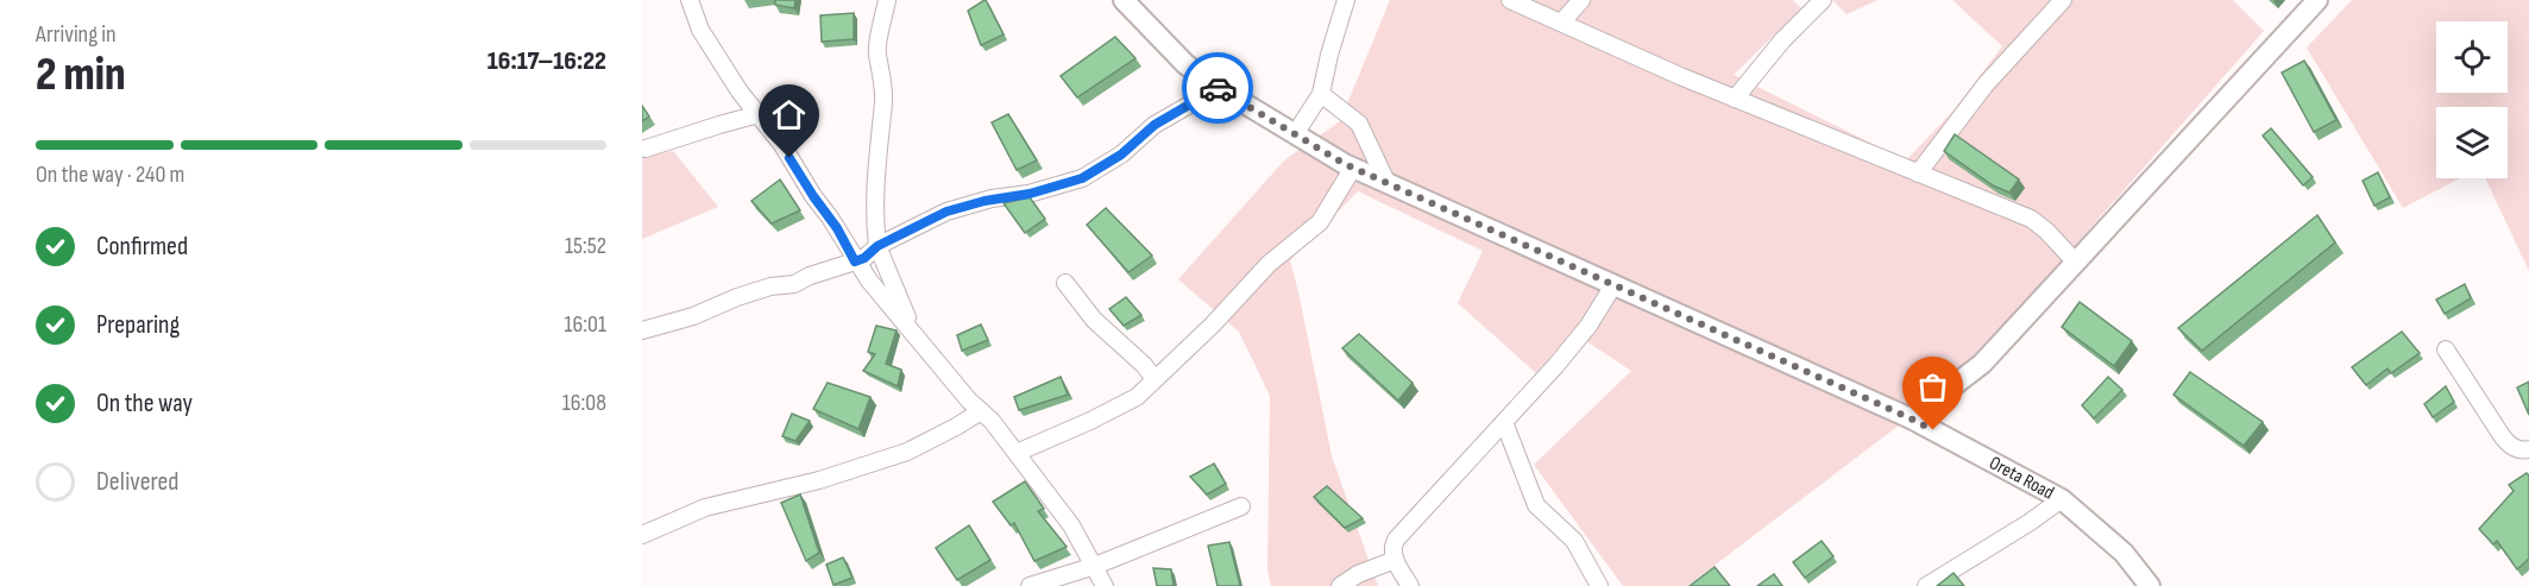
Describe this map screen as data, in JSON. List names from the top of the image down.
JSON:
{
  "streets": {
    "street": ["Oreta Road"]
  },
  "page": {
    "heading": ["2 min", "Arriving in", "16:17–16:22"],
    "bar": "On the way · 240 m",
    "list": [
      ["Confirmed", "15:52"],
      ["Preparing", "16:01"],
      ["On the way", "16:08"],
      "Delivered"
    ]
  }
}
